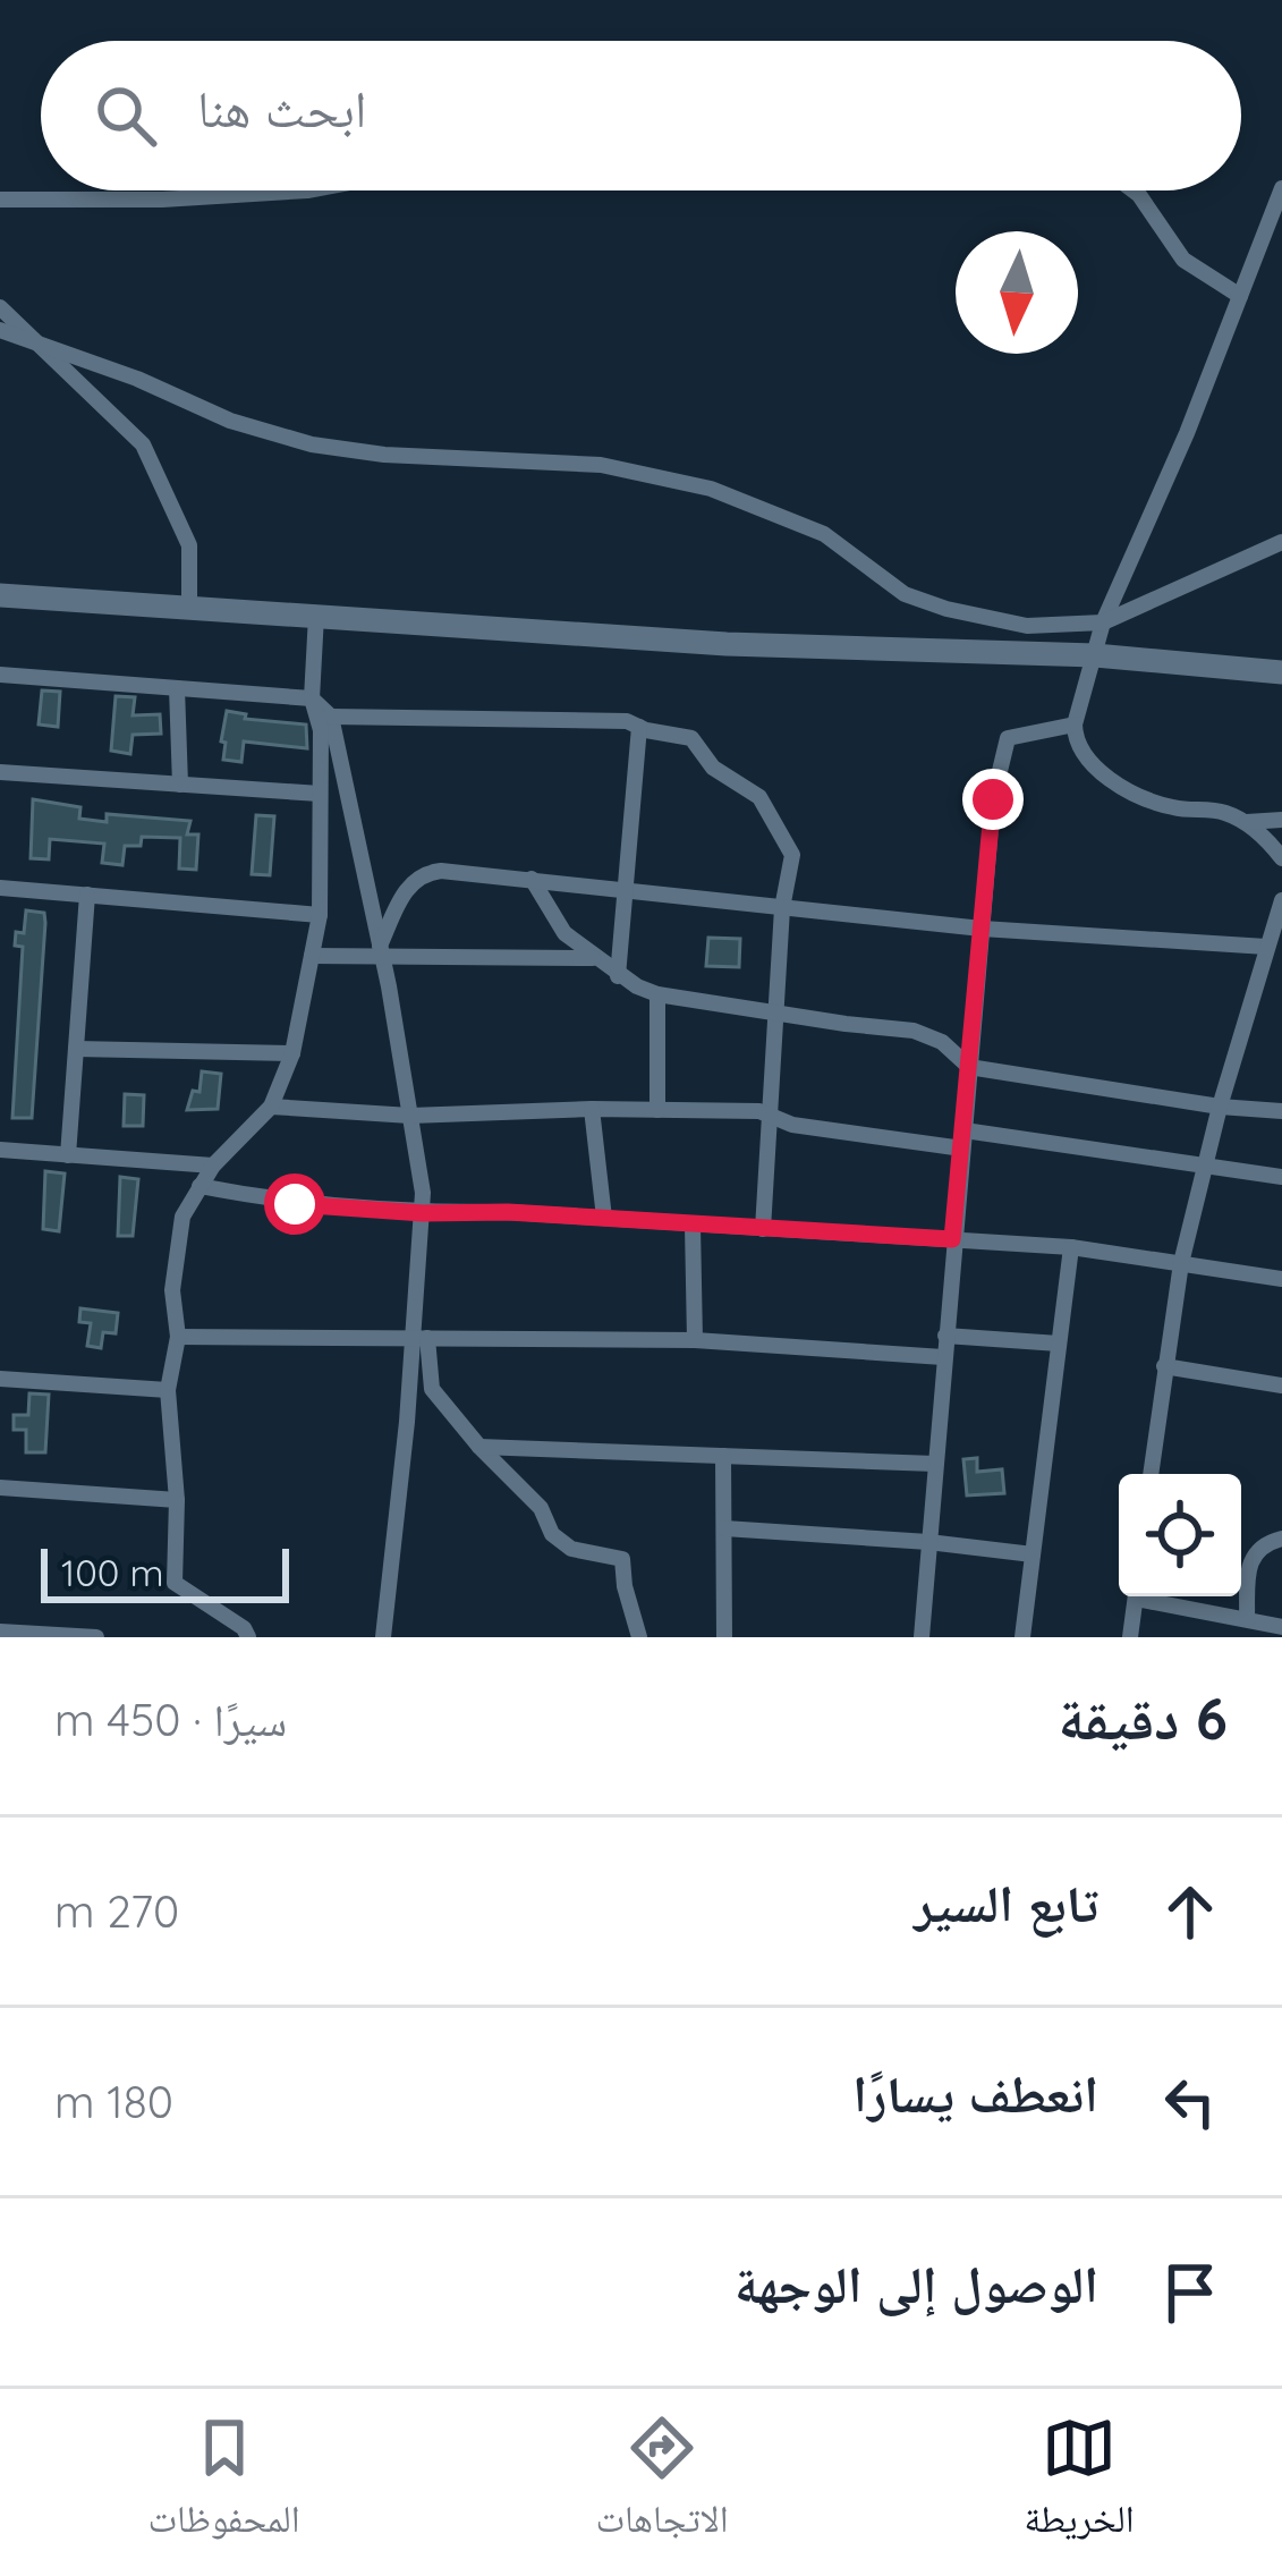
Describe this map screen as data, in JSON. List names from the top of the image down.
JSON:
{
  "scale_bar": "100 m",
  "north": "bottom",
  "page": {
    "search": "ابحث هنا",
    "scale": "100 m",
    "heading": ["6 دقيقة", "سيرًا · 450 m"],
    "list": [
      ["تابع السير", "270 m"],
      ["انعطف يسارًا", "180 m"],
      "الوصول إلى الوجهة"
    ],
    "nav": ["الخريطة", "الاتجاهات", "المحفوظات"]
  }
}
